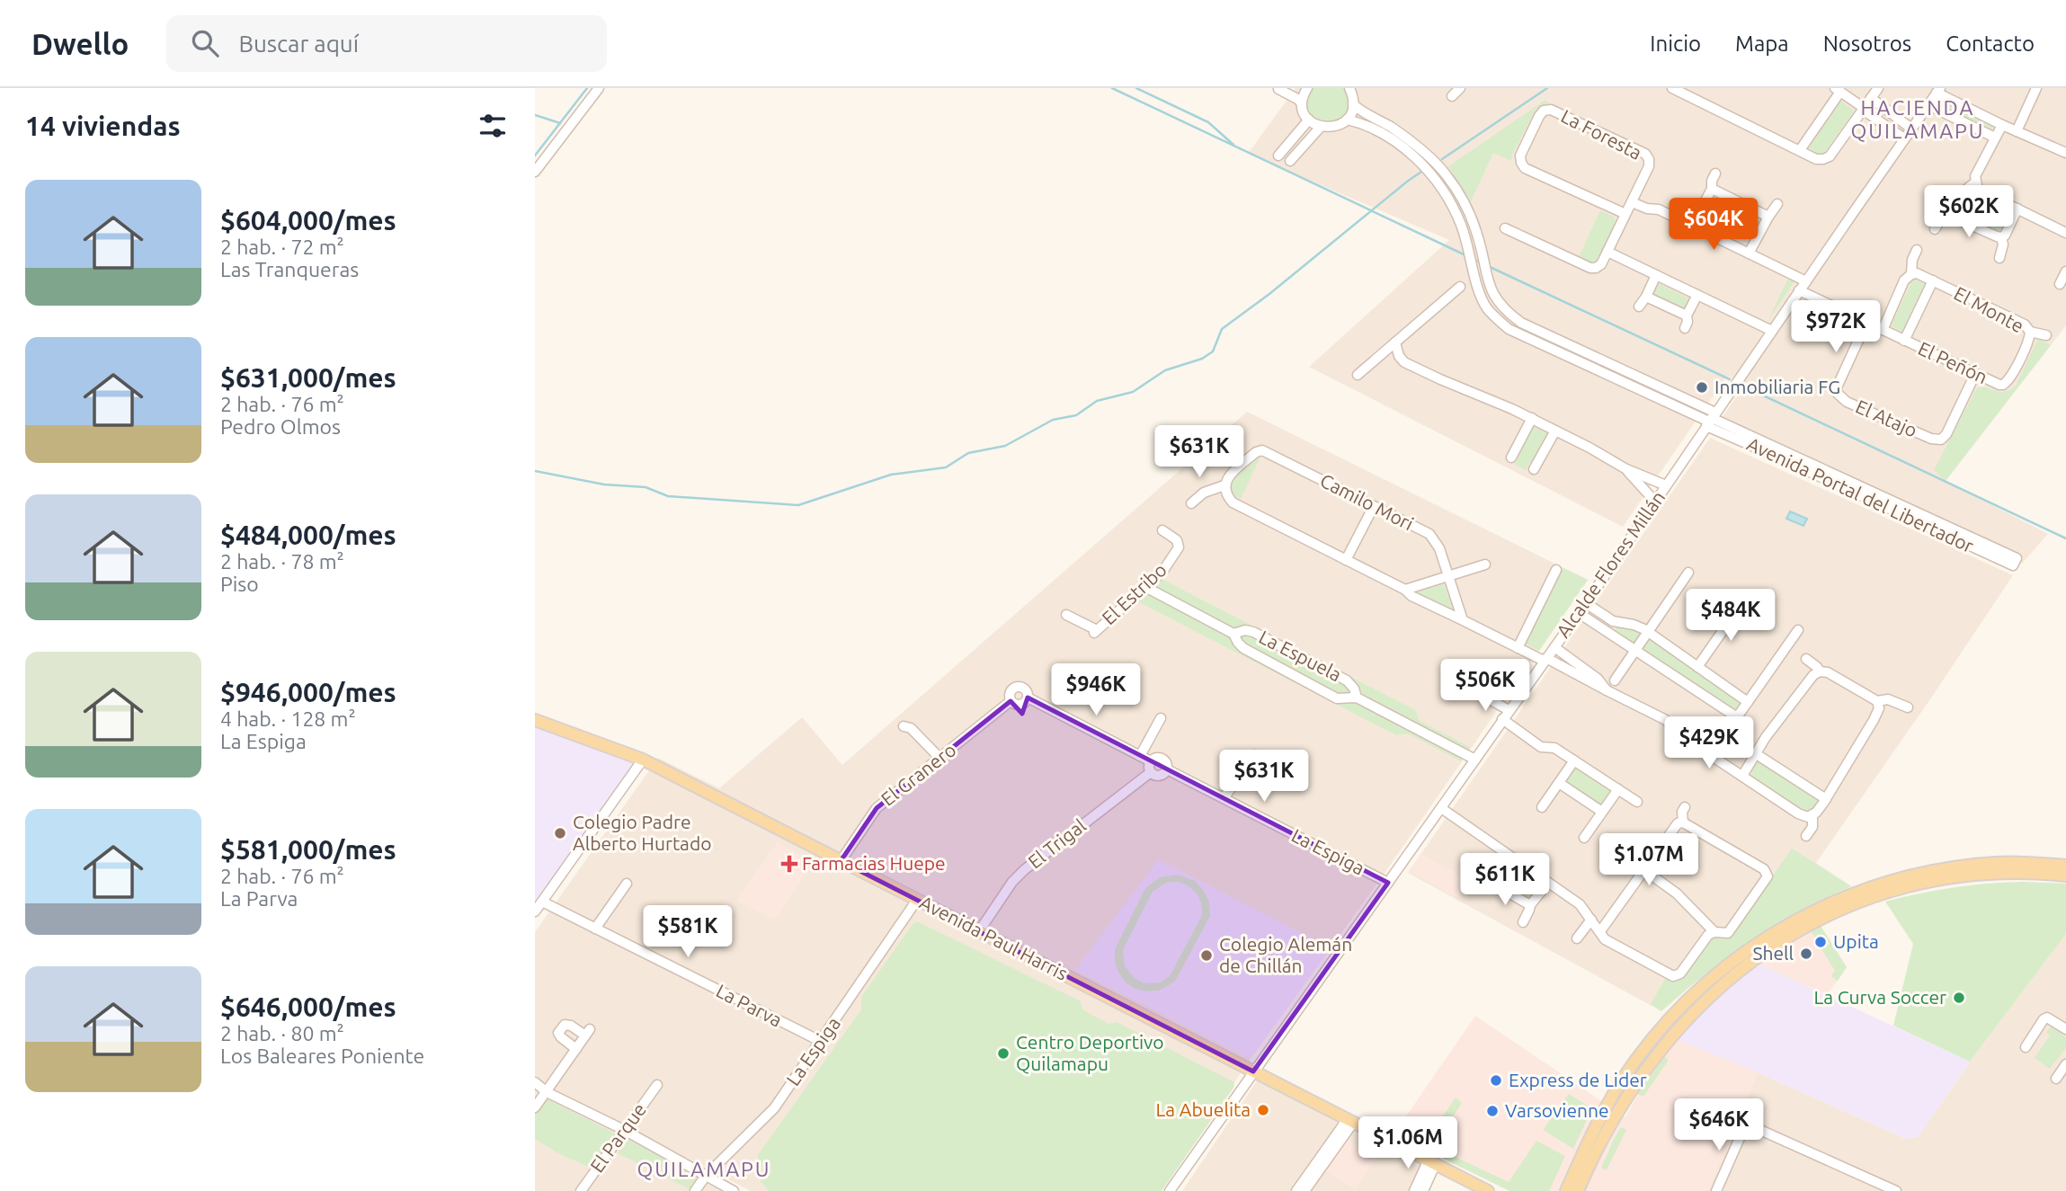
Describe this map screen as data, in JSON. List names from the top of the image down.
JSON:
{
  "streets": {
    "main road": ["Avenida Paul Harris"],
    "street": [
      "La Foresta",
      "El Monte",
      "El Peñón",
      "El Atajo",
      "Avenida Portal del Libertador",
      "Camilo Mori",
      "Alcalde Flores Millán",
      "El Estribo",
      "La Espuela",
      "El Granero",
      "El Trigal",
      "La Espiga",
      "La Parva",
      "El Parque"
    ]
  },
  "crossings": [
    ["El Monte", "El Peñón"],
    ["El Peñón", "El Atajo"],
    ["El Peñón", "Alcalde Flores Millán"],
    ["Avenida Portal del Libertador", "Alcalde Flores Millán"],
    ["Alcalde Flores Millán", "La Espuela"],
    ["Alcalde Flores Millán", "La Espiga"],
    ["Alcalde Flores Millán", "Avenida Paul Harris"],
    ["El Estribo", "La Espuela"],
    ["El Granero", "La Espiga"],
    ["El Granero", "Avenida Paul Harris"],
    ["El Trigal", "La Espiga"],
    ["El Trigal", "Avenida Paul Harris"],
    ["La Espiga", "Avenida Paul Harris"],
    ["La Espiga", "La Parva"]
  ],
  "districts": ["HACIENDA QUILAMAPU", "QUILAMAPU"],
  "places": {
    "other": [
      "Inmobiliaria FG",
      "Colegio Padre Alberto Hurtado",
      "Upita",
      "Shell",
      "Colegio Alemán de Chillán",
      "La Curva Soccer",
      "Centro Deportivo Quilamapu",
      "Express de Lider",
      "La Abuelita",
      "Varsovienne"
    ],
    "health": ["Farmacias Huepe"]
  },
  "page": {
    "header": "Dwello",
    "search": "Buscar aquí",
    "nav": [
      "Inicio",
      "Mapa",
      "Nosotros",
      "Contacto"
    ],
    "heading": "14 viviendas",
    "list": [
      {
        "name": "$604,000/mes",
        "note": "2 hab. · 72 m² · Las Tranqueras"
      },
      {
        "name": "$631,000/mes",
        "note": "2 hab. · 76 m² · Pedro Olmos"
      },
      {
        "name": "$484,000/mes",
        "note": "2 hab. · 78 m² · Piso"
      },
      {
        "name": "$946,000/mes",
        "note": "4 hab. · 128 m² · La Espiga"
      },
      {
        "name": "$581,000/mes",
        "note": "2 hab. · 76 m² · La Parva"
      },
      {
        "name": "$646,000/mes",
        "note": "2 hab. · 80 m² · Los Baleares Poniente"
      }
    ],
    "price": [
      "$602K",
      "$604K",
      "$972K",
      "$631K",
      "$484K",
      "$506K",
      "$946K",
      "$429K",
      "$631K",
      "$1.07M",
      "$611K",
      "$581K",
      "$646K",
      "$1.06M"
    ]
  }
}
